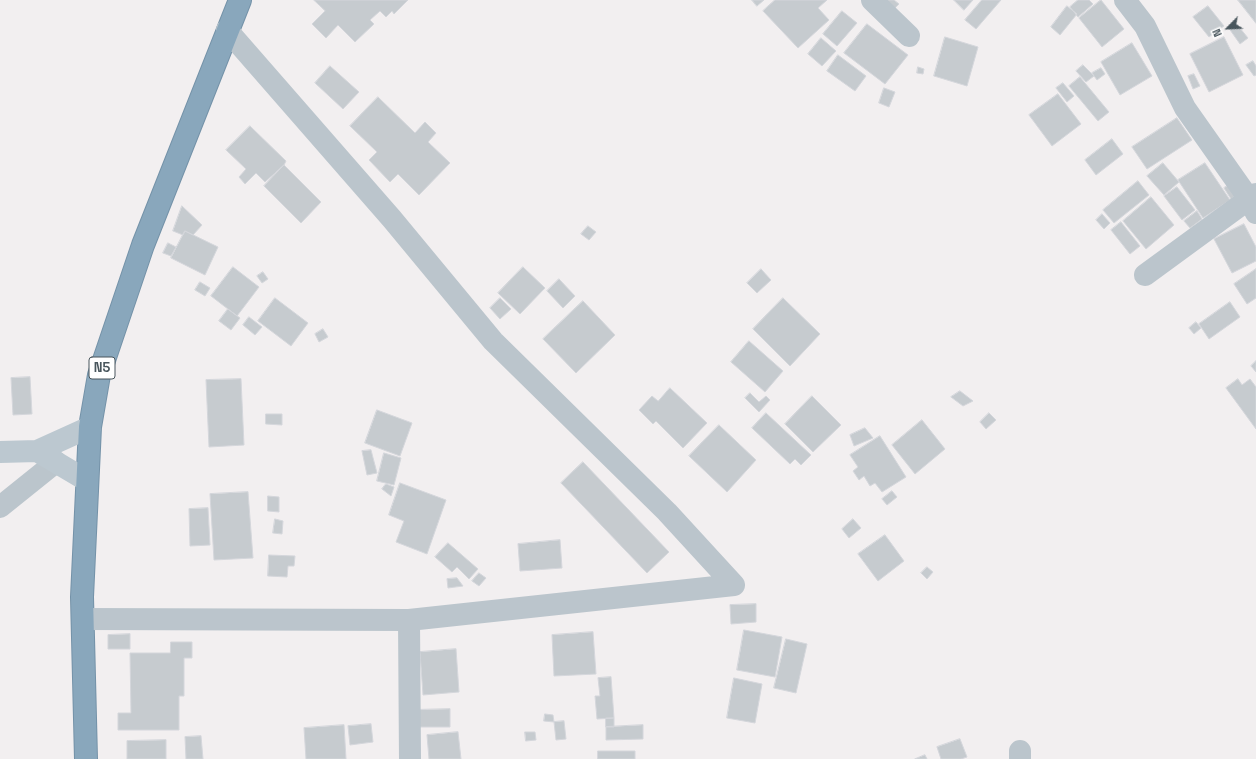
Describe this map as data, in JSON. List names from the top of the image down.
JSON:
{
  "streets": {
    "highway": ["N5"]
  },
  "north": "bottom left"
}
